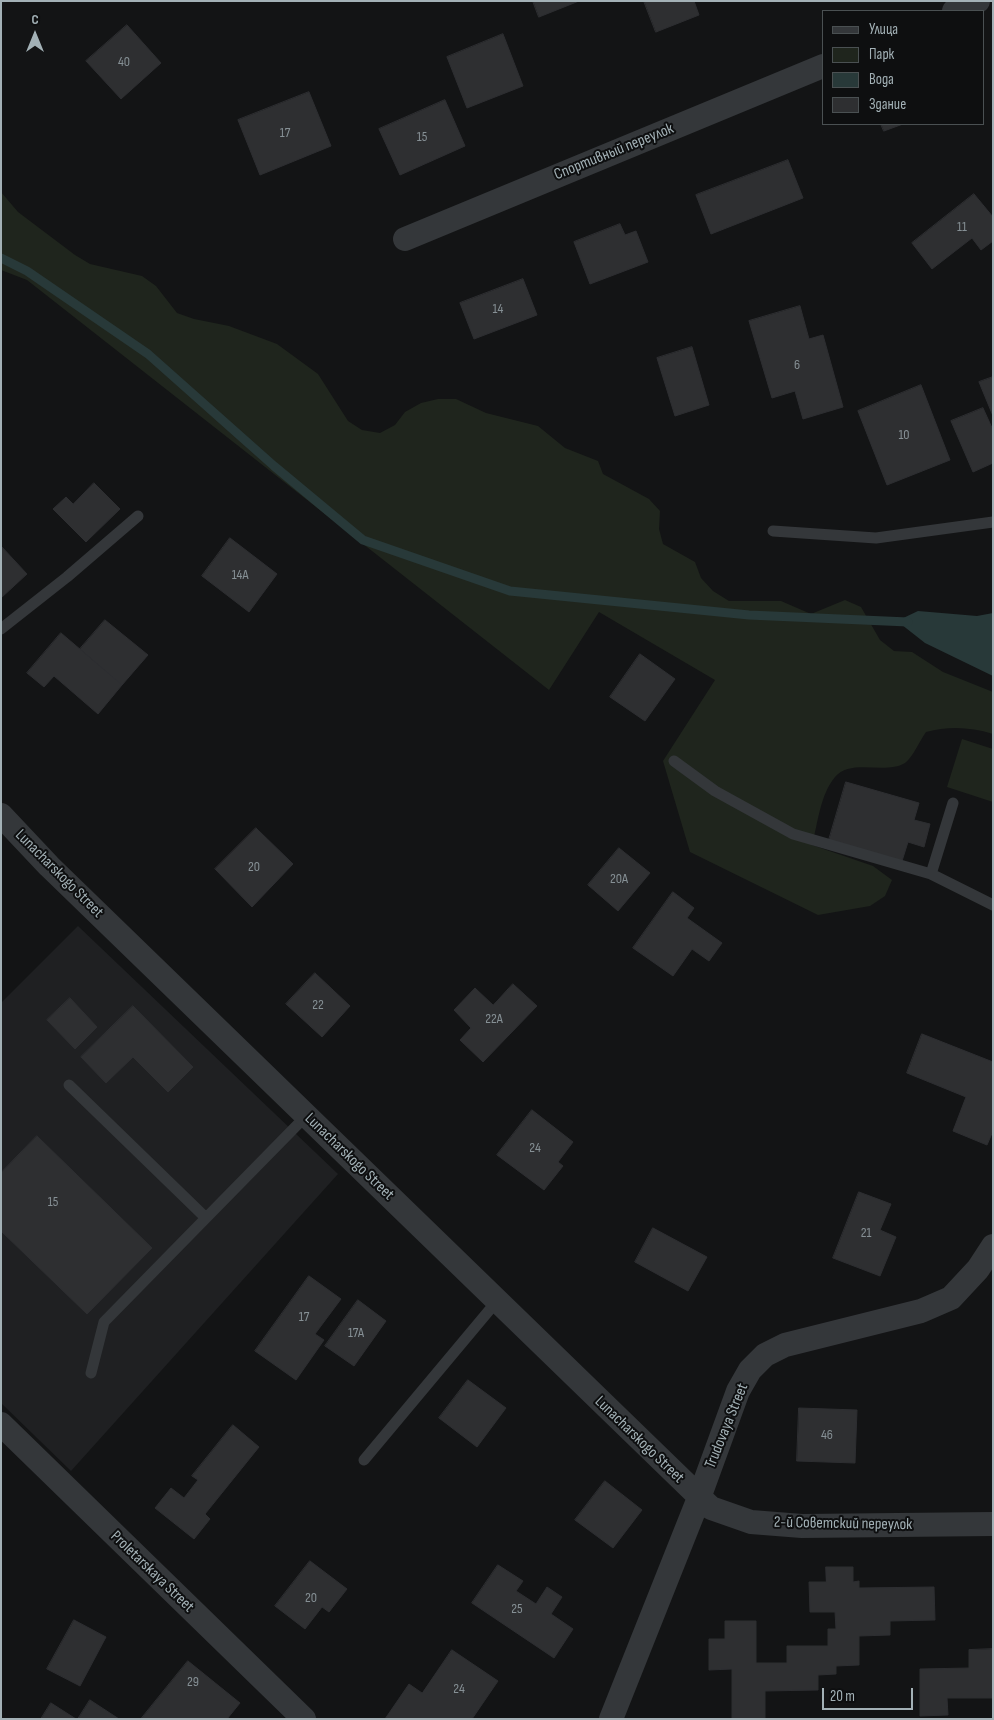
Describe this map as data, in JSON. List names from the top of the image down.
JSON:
{
  "streets": {
    "street": [
      "Спортивный переулок",
      "Lunacharskogo Street",
      "Trudovaya Street",
      "2-й Советский переулок",
      "Proletarskaya Street"
    ]
  },
  "crossings": [
    ["Lunacharskogo Street", "Trudovaya Street"],
    ["Lunacharskogo Street", "2-й Советский переулок"],
    ["Trudovaya Street", "2-й Советский переулок"]
  ],
  "house_numbers": [
    "40",
    "17",
    "15",
    "11",
    "14",
    "6",
    "10",
    "14А",
    "20",
    "20А",
    "22",
    "22А",
    "24",
    "15",
    "21",
    "17",
    "17А",
    "46",
    "20",
    "25",
    "29",
    "24"
  ],
  "legend": [
    "Улица",
    "Парк",
    "Вода",
    "Здание"
  ],
  "scale_bar": "20 m",
  "north": "top"
}
